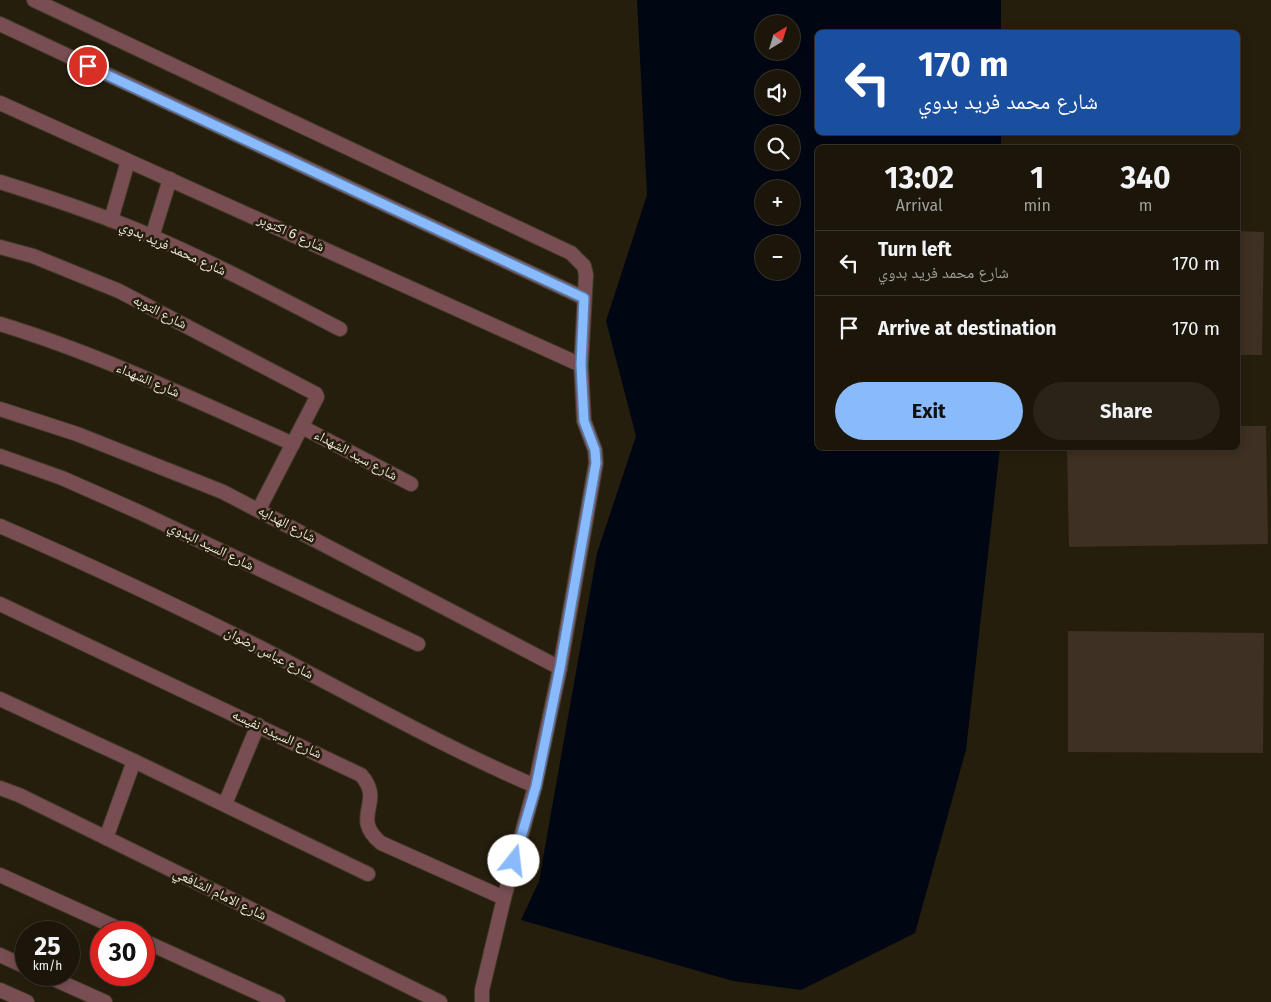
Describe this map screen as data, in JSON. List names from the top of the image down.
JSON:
{
  "streets": {
    "street": [
      "شارع 6 اكتوبر",
      "شارع محمد فريد بدوي",
      "شارع التوبه",
      "شارع الشهداء",
      "شارع سيد الشهداء",
      "شارع الهدايه",
      "شارع السيد البدوي",
      "شارع عباس رضوان",
      "شارع السيده نفيسه",
      "شارع الامام الشافعي"
    ]
  },
  "crossings": [
    ["شارع التوبه", "شارع سيد الشهداء"]
  ],
  "north": "top right",
  "page": {
    "map_buttons": ["+", "−"],
    "turn": ["170 m", "شارع محمد فريد بدوي"],
    "eta": [
      "13:02",
      "Arrival",
      "1",
      "min",
      "340",
      "m"
    ],
    "list": [
      {
        "name": "Turn left",
        "note": "شارع محمد فريد بدوي",
        "value": "170 m"
      },
      {
        "name": "Arrive at destination",
        "value": "170 m"
      }
    ],
    "buttons": ["Exit", "Share"],
    "speed": "25 km/h",
    "limit": "30"
  }
}
